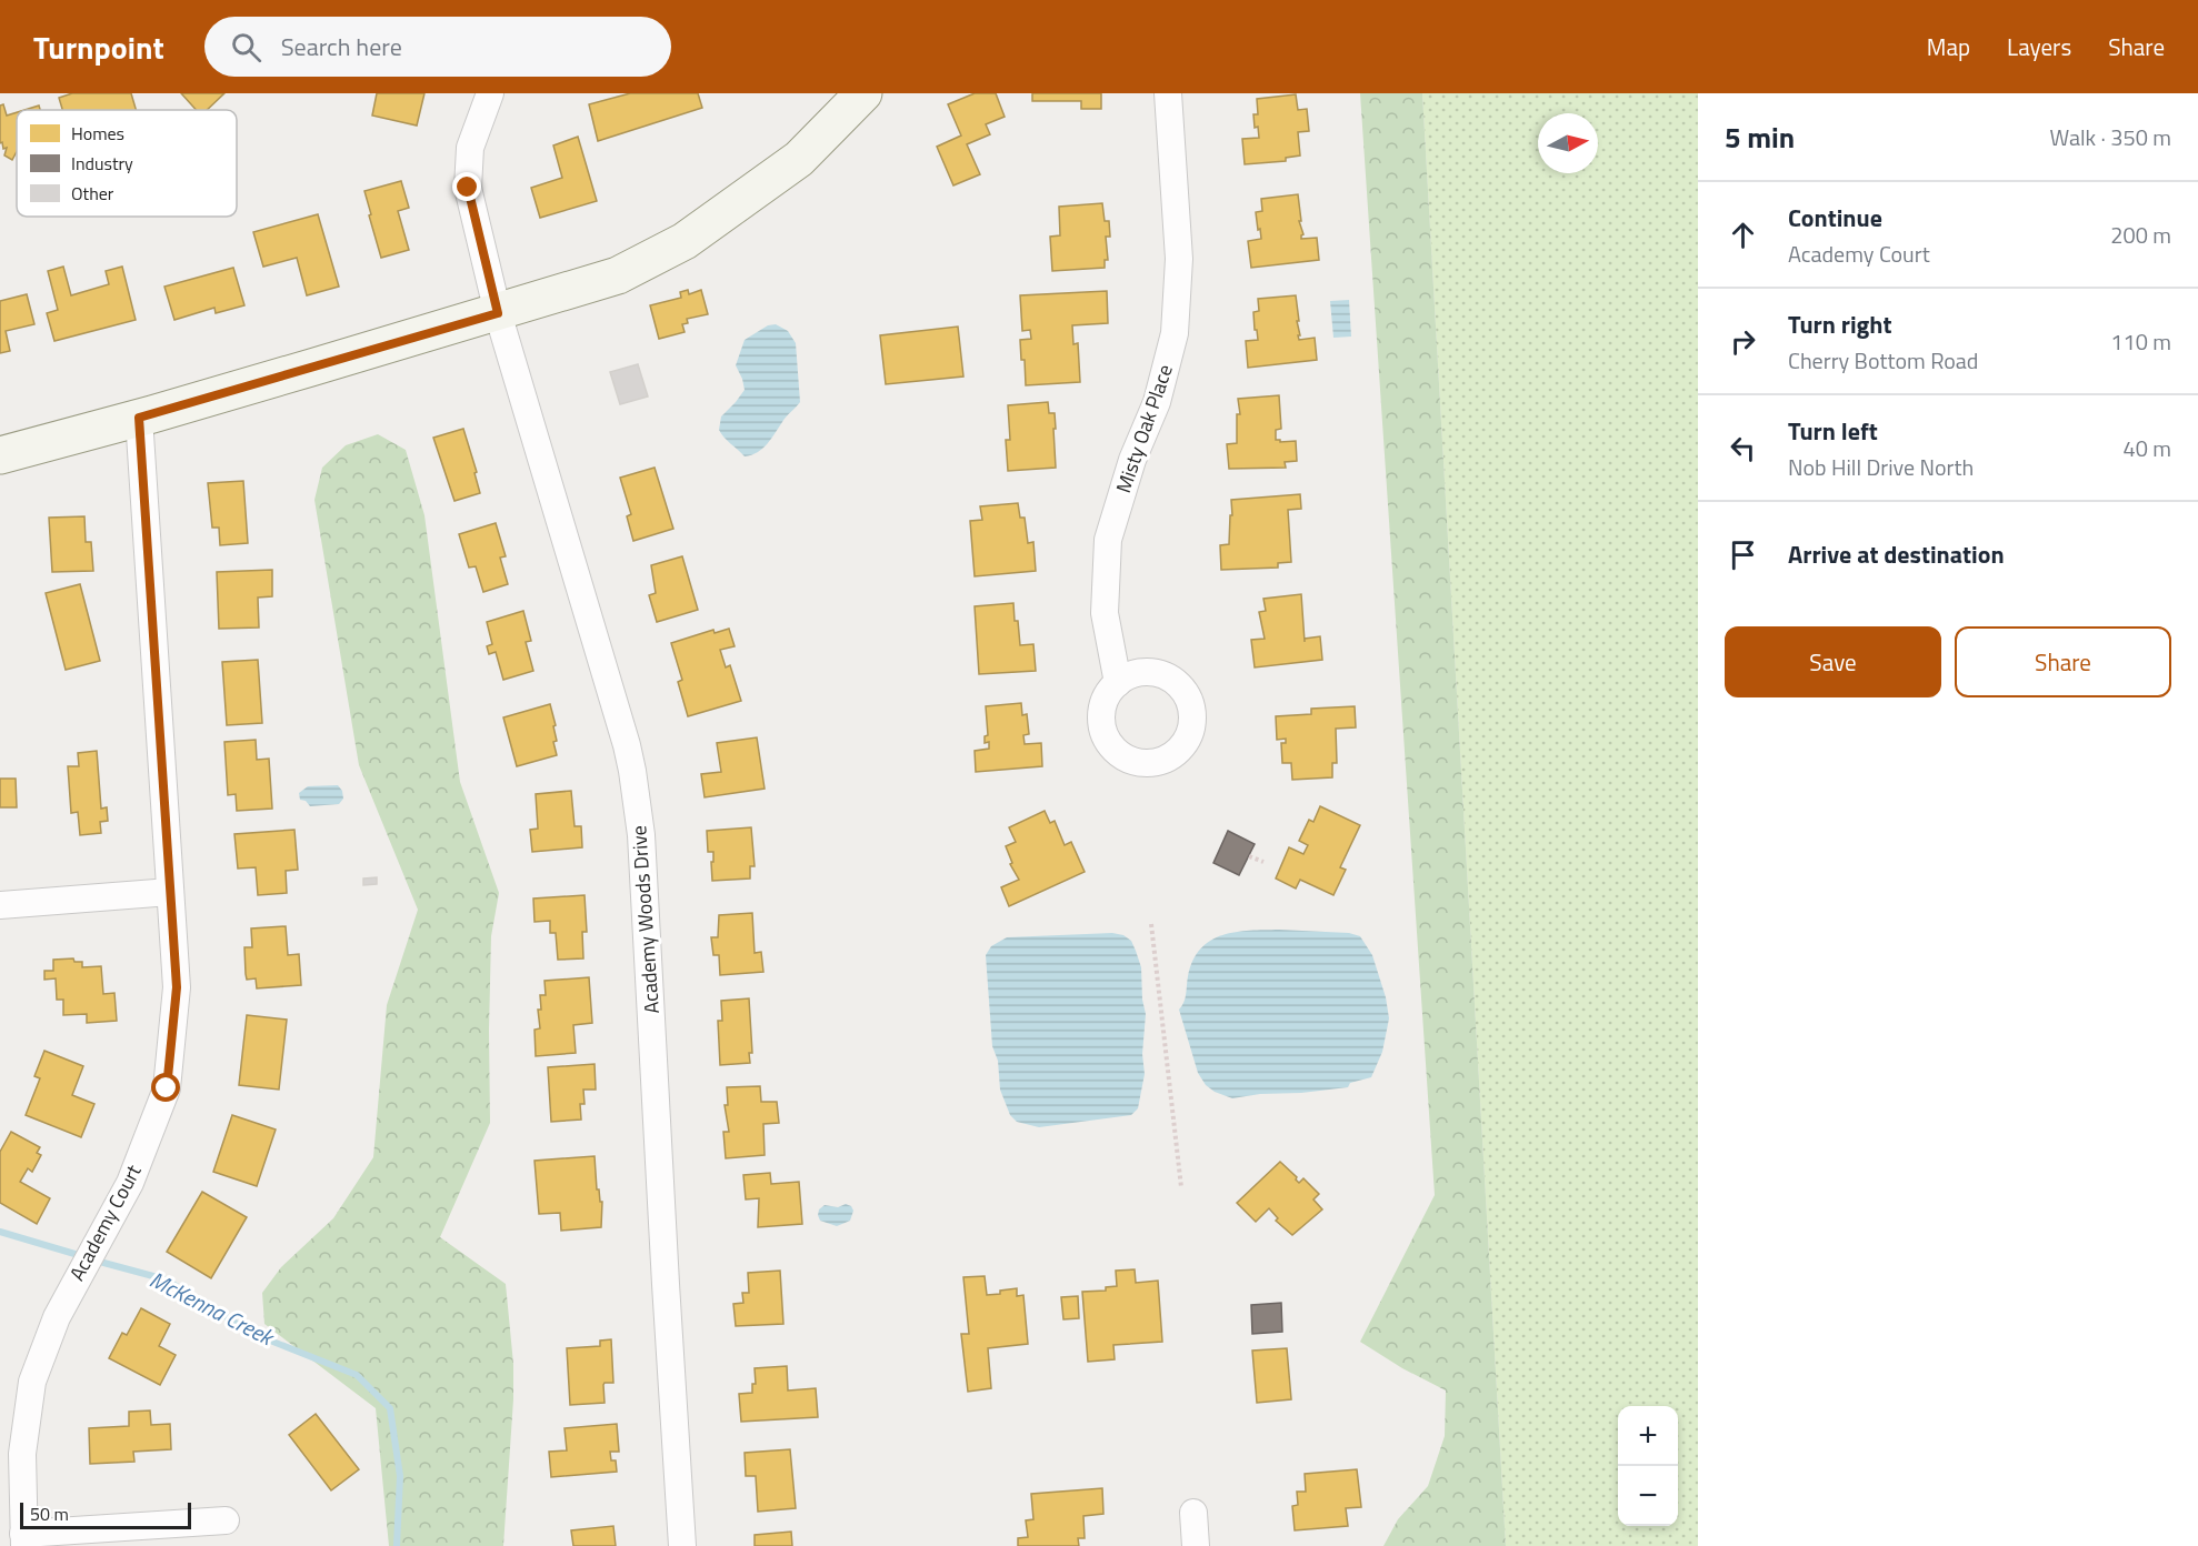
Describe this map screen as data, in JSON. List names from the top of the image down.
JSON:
{
  "streets": {
    "street": ["Misty Oak Place", "Academy Woods Drive", "Academy Court"]
  },
  "water": ["McKenna Creek"],
  "legend": ["Homes", "Industry", "Other"],
  "scale_bar": "50 m",
  "north": "right",
  "page": {
    "header": "Turnpoint",
    "search": "Search here",
    "nav": ["Map", "Layers", "Share"],
    "heading": ["5 min", "Walk · 350 m"],
    "list": [
      ["Continue", "Academy Court", "200 m"],
      ["Turn right", "Cherry Bottom Road", "110 m"],
      ["Turn left", "Nob Hill Drive North", "40 m"],
      "Arrive at destination"
    ],
    "buttons": ["Save", "Share"],
    "map_buttons": ["+", "−"],
    "scale": "50 m"
  }
}
